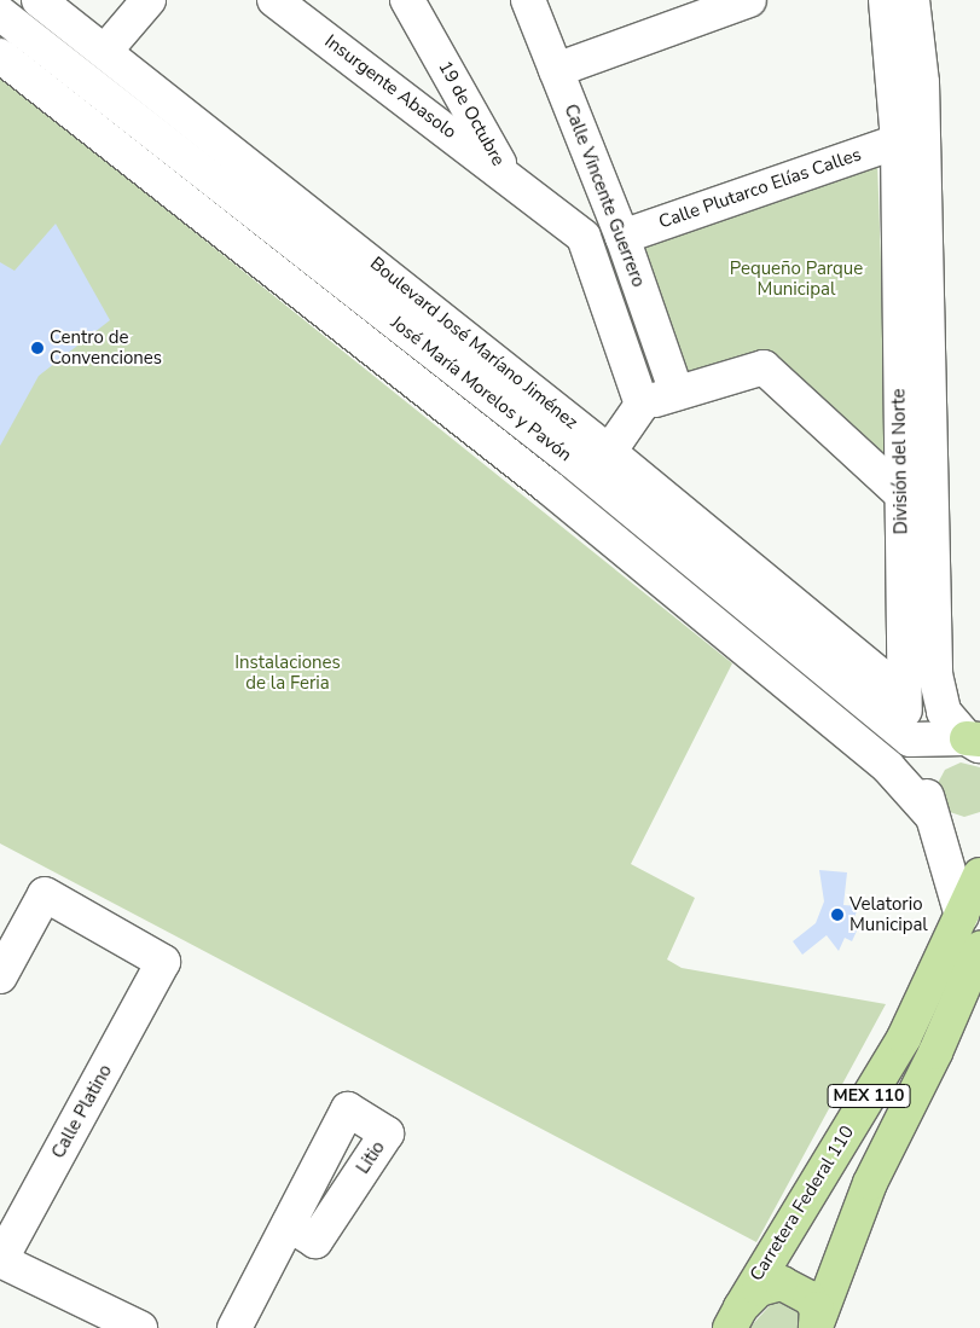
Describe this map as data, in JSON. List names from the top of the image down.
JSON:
{
  "streets": {
    "main road": ["MEX 110", "Carretera Federal 110"],
    "street": [
      "Insurgente Abasolo",
      "19 de Octubre",
      "Calle Plutarco Elías Calles",
      "Calle Vincente Guerrero",
      "Boulevard José Maríano Jiménez",
      "José María Morelos y Pavón",
      "División del Norte",
      "Calle Platino"
    ]
  },
  "crossings": [
    ["Insurgente Abasolo", "19 de Octubre"],
    ["Calle Plutarco Elías Calles", "Calle Vincente Guerrero"],
    ["Calle Plutarco Elías Calles", "División del Norte"],
    ["Boulevard José Maríano Jiménez", "División del Norte"],
    ["José María Morelos y Pavón", "División del Norte"],
    ["División del Norte", "Carretera Federal 110"],
    ["MEX 110", "Carretera Federal 110"]
  ],
  "parks": ["Pequeño Parque Municipal", "Instalaciones de la Feria"],
  "places": ["Centro de Convenciones", "Velatorio Municipal"]
}
